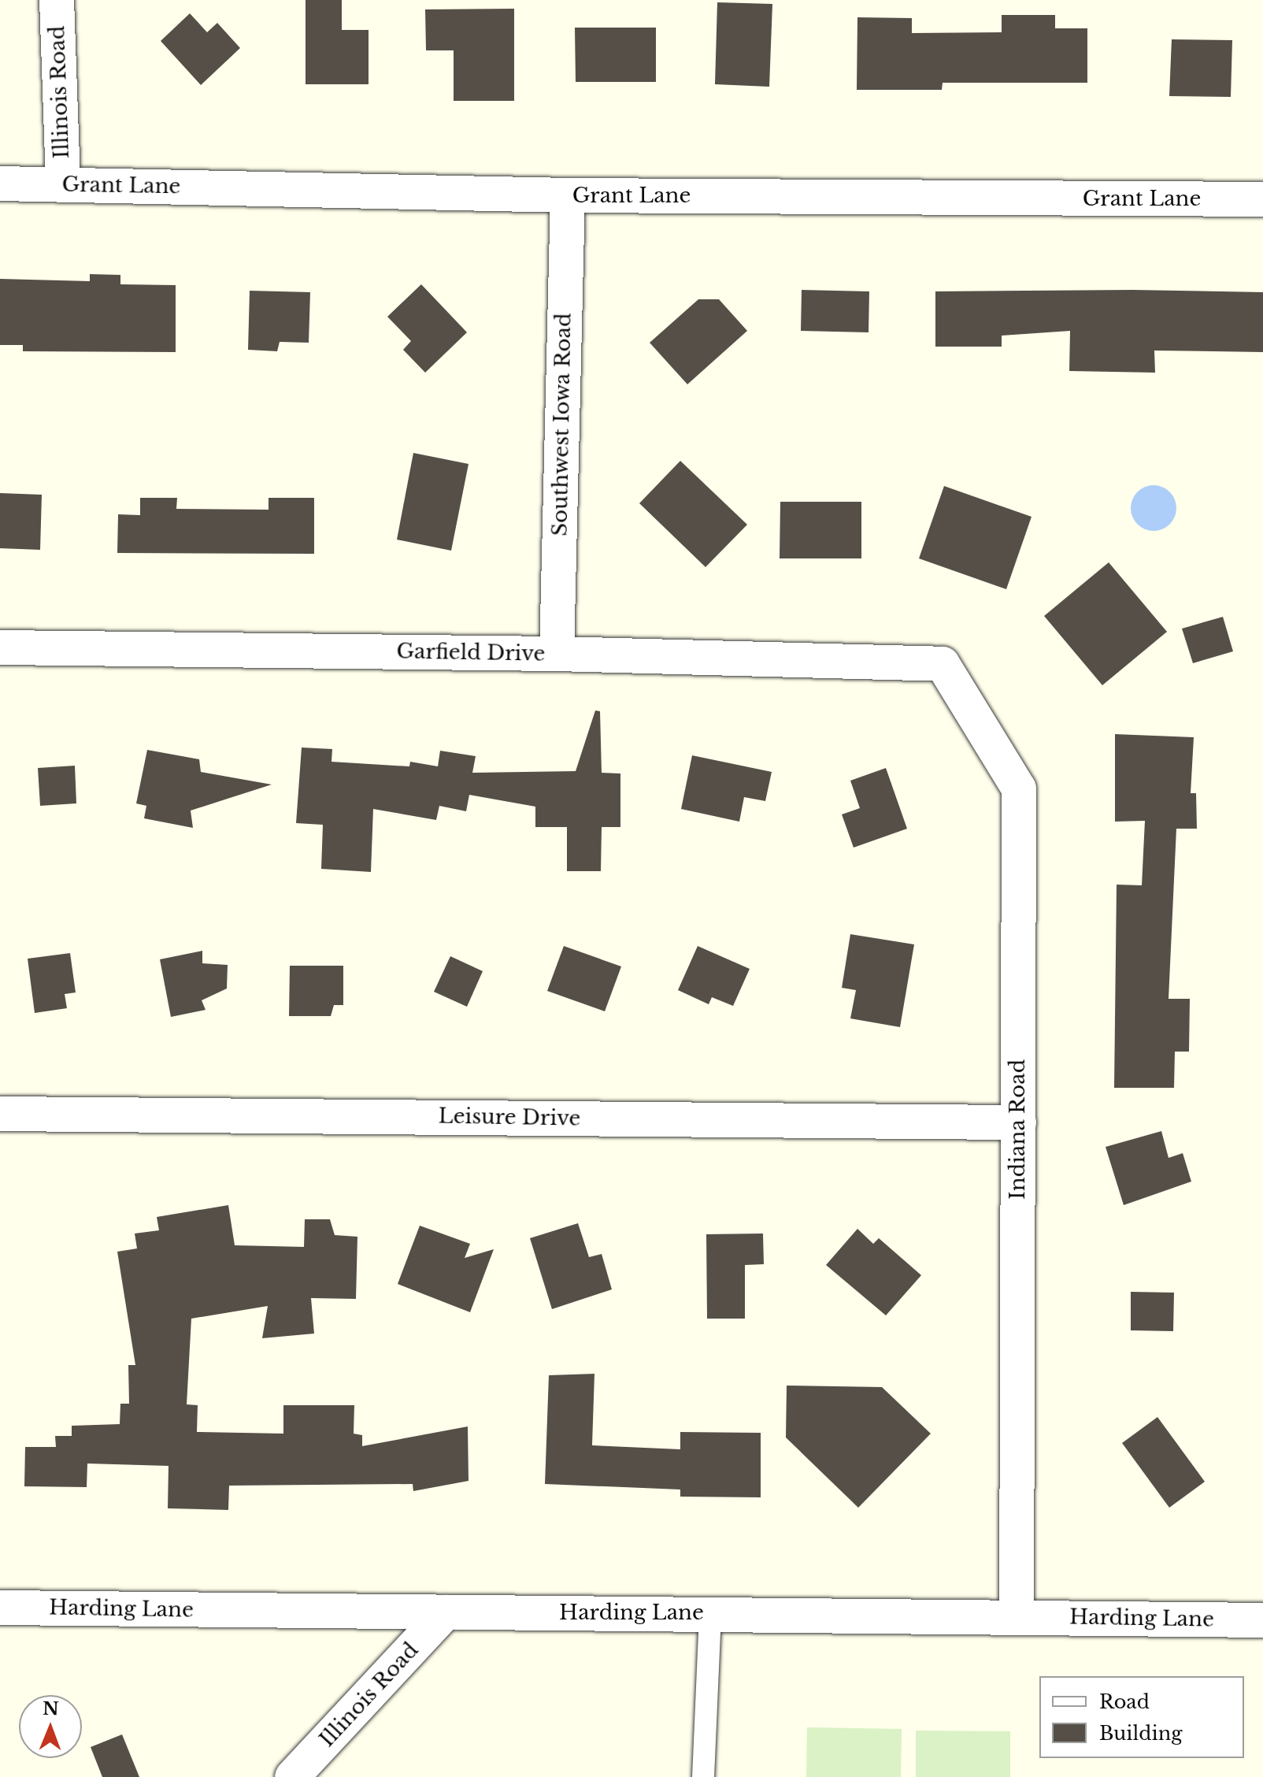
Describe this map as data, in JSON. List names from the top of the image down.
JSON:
{
  "streets": {
    "street": [
      "Illinois Road",
      "Grant Lane",
      "Southwest Iowa Road",
      "Garfield Drive",
      "Leisure Drive",
      "Indiana Road",
      "Harding Lane"
    ]
  },
  "crossings": [
    ["Illinois Road", "Grant Lane"],
    ["Illinois Road", "Harding Lane"],
    ["Grant Lane", "Southwest Iowa Road"],
    ["Southwest Iowa Road", "Garfield Drive"],
    ["Garfield Drive", "Indiana Road"],
    ["Leisure Drive", "Indiana Road"],
    ["Indiana Road", "Harding Lane"]
  ],
  "legend": ["Road", "Building"],
  "north": "top"
}
